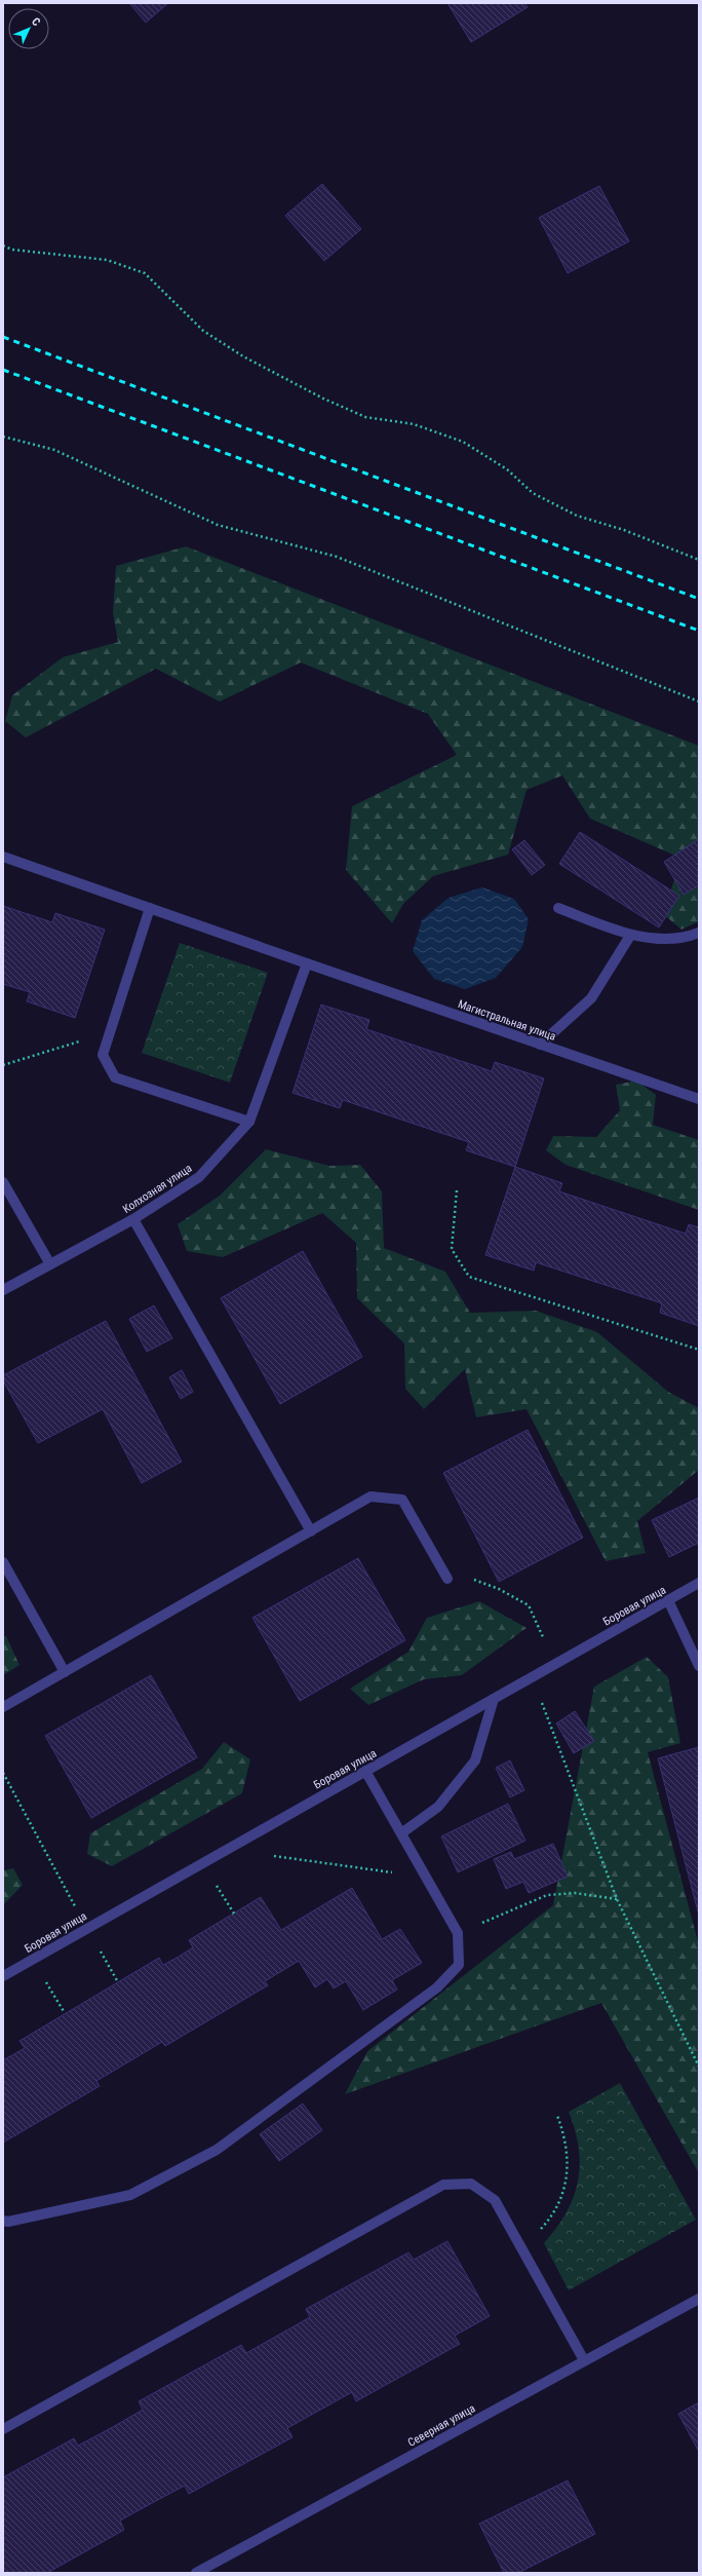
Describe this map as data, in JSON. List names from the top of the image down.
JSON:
{
  "streets": {
    "street": [
      "Магистральная улица",
      "Колхозная улица",
      "Боровая улица",
      "Северная улица"
    ]
  },
  "crossings": [
    ["Магистральная улица", "Колхозная улица"]
  ],
  "north": "top right"
}
